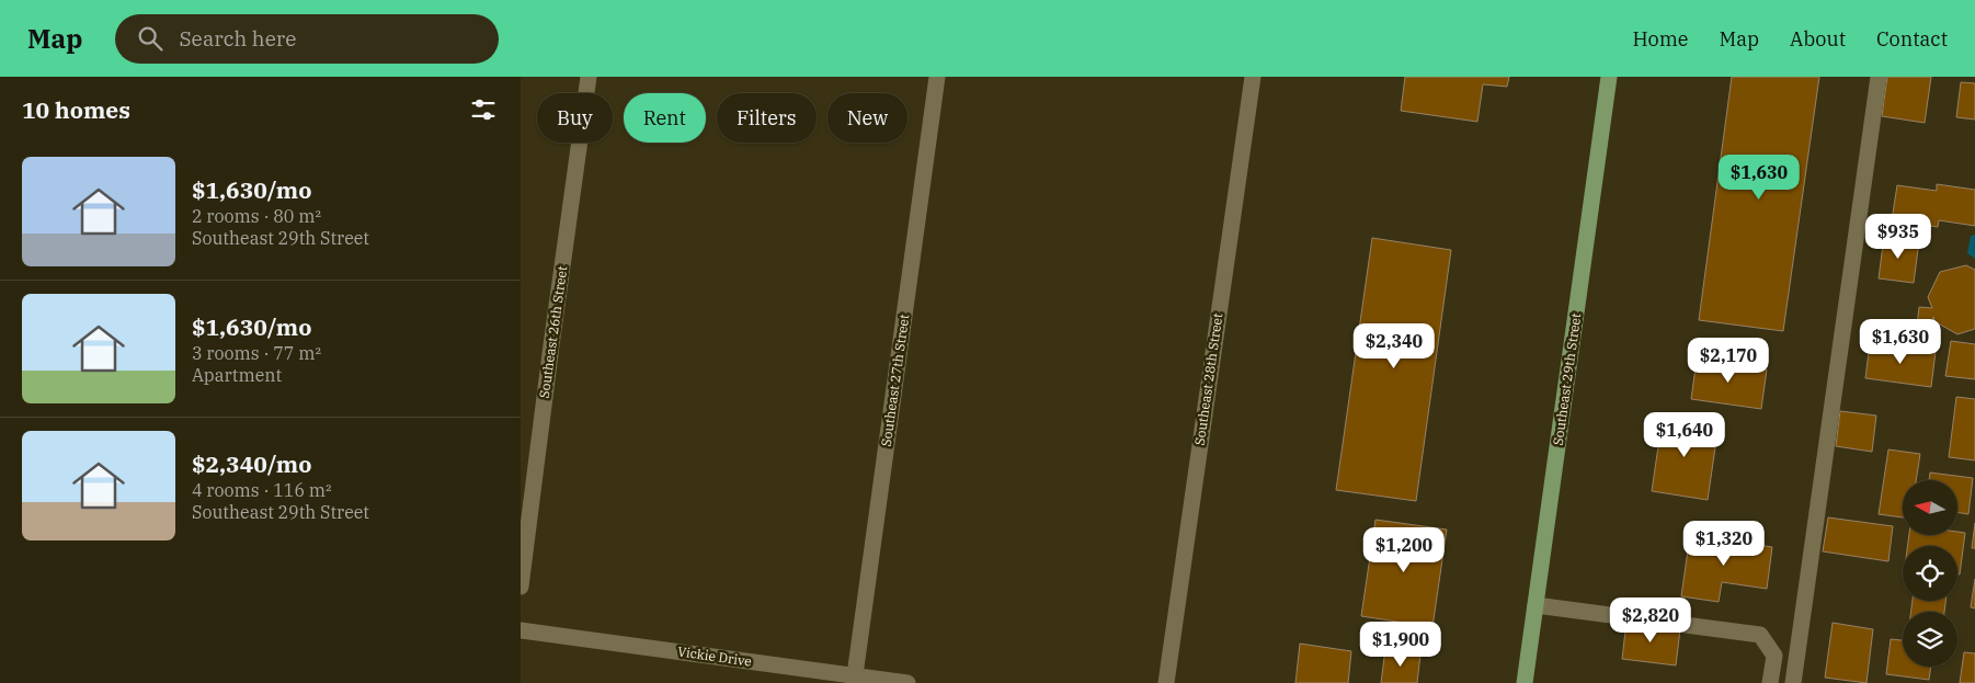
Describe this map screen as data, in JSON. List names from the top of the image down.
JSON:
{
  "streets": {
    "main road": ["Southeast 29th Street"],
    "street": [
      "Southeast 26th Street",
      "Southeast 28th Street",
      "Southeast 27th Street",
      "Vickie Drive"
    ]
  },
  "crossings": [
    ["Southeast 27th Street", "Vickie Drive"]
  ],
  "north": "left",
  "page": {
    "header": "Map",
    "search": "Search here",
    "nav": [
      "Home",
      "Map",
      "About",
      "Contact"
    ],
    "heading": "10 homes",
    "chip": [
      "Buy",
      "Rent",
      "Filters",
      "New"
    ],
    "list": [
      {
        "name": "$1,630/mo",
        "note": "2 rooms · 80 m² · Southeast 29th Street"
      },
      {
        "name": "$1,630/mo",
        "note": "3 rooms · 77 m² · Apartment"
      },
      {
        "name": "$2,340/mo",
        "note": "4 rooms · 116 m² · Southeast 29th Street"
      }
    ],
    "price": [
      "$1,630",
      "$935",
      "$1,630",
      "$2,340",
      "$2,170",
      "$1,640",
      "$1,320",
      "$1,200",
      "$2,820",
      "$1,900"
    ]
  }
}
